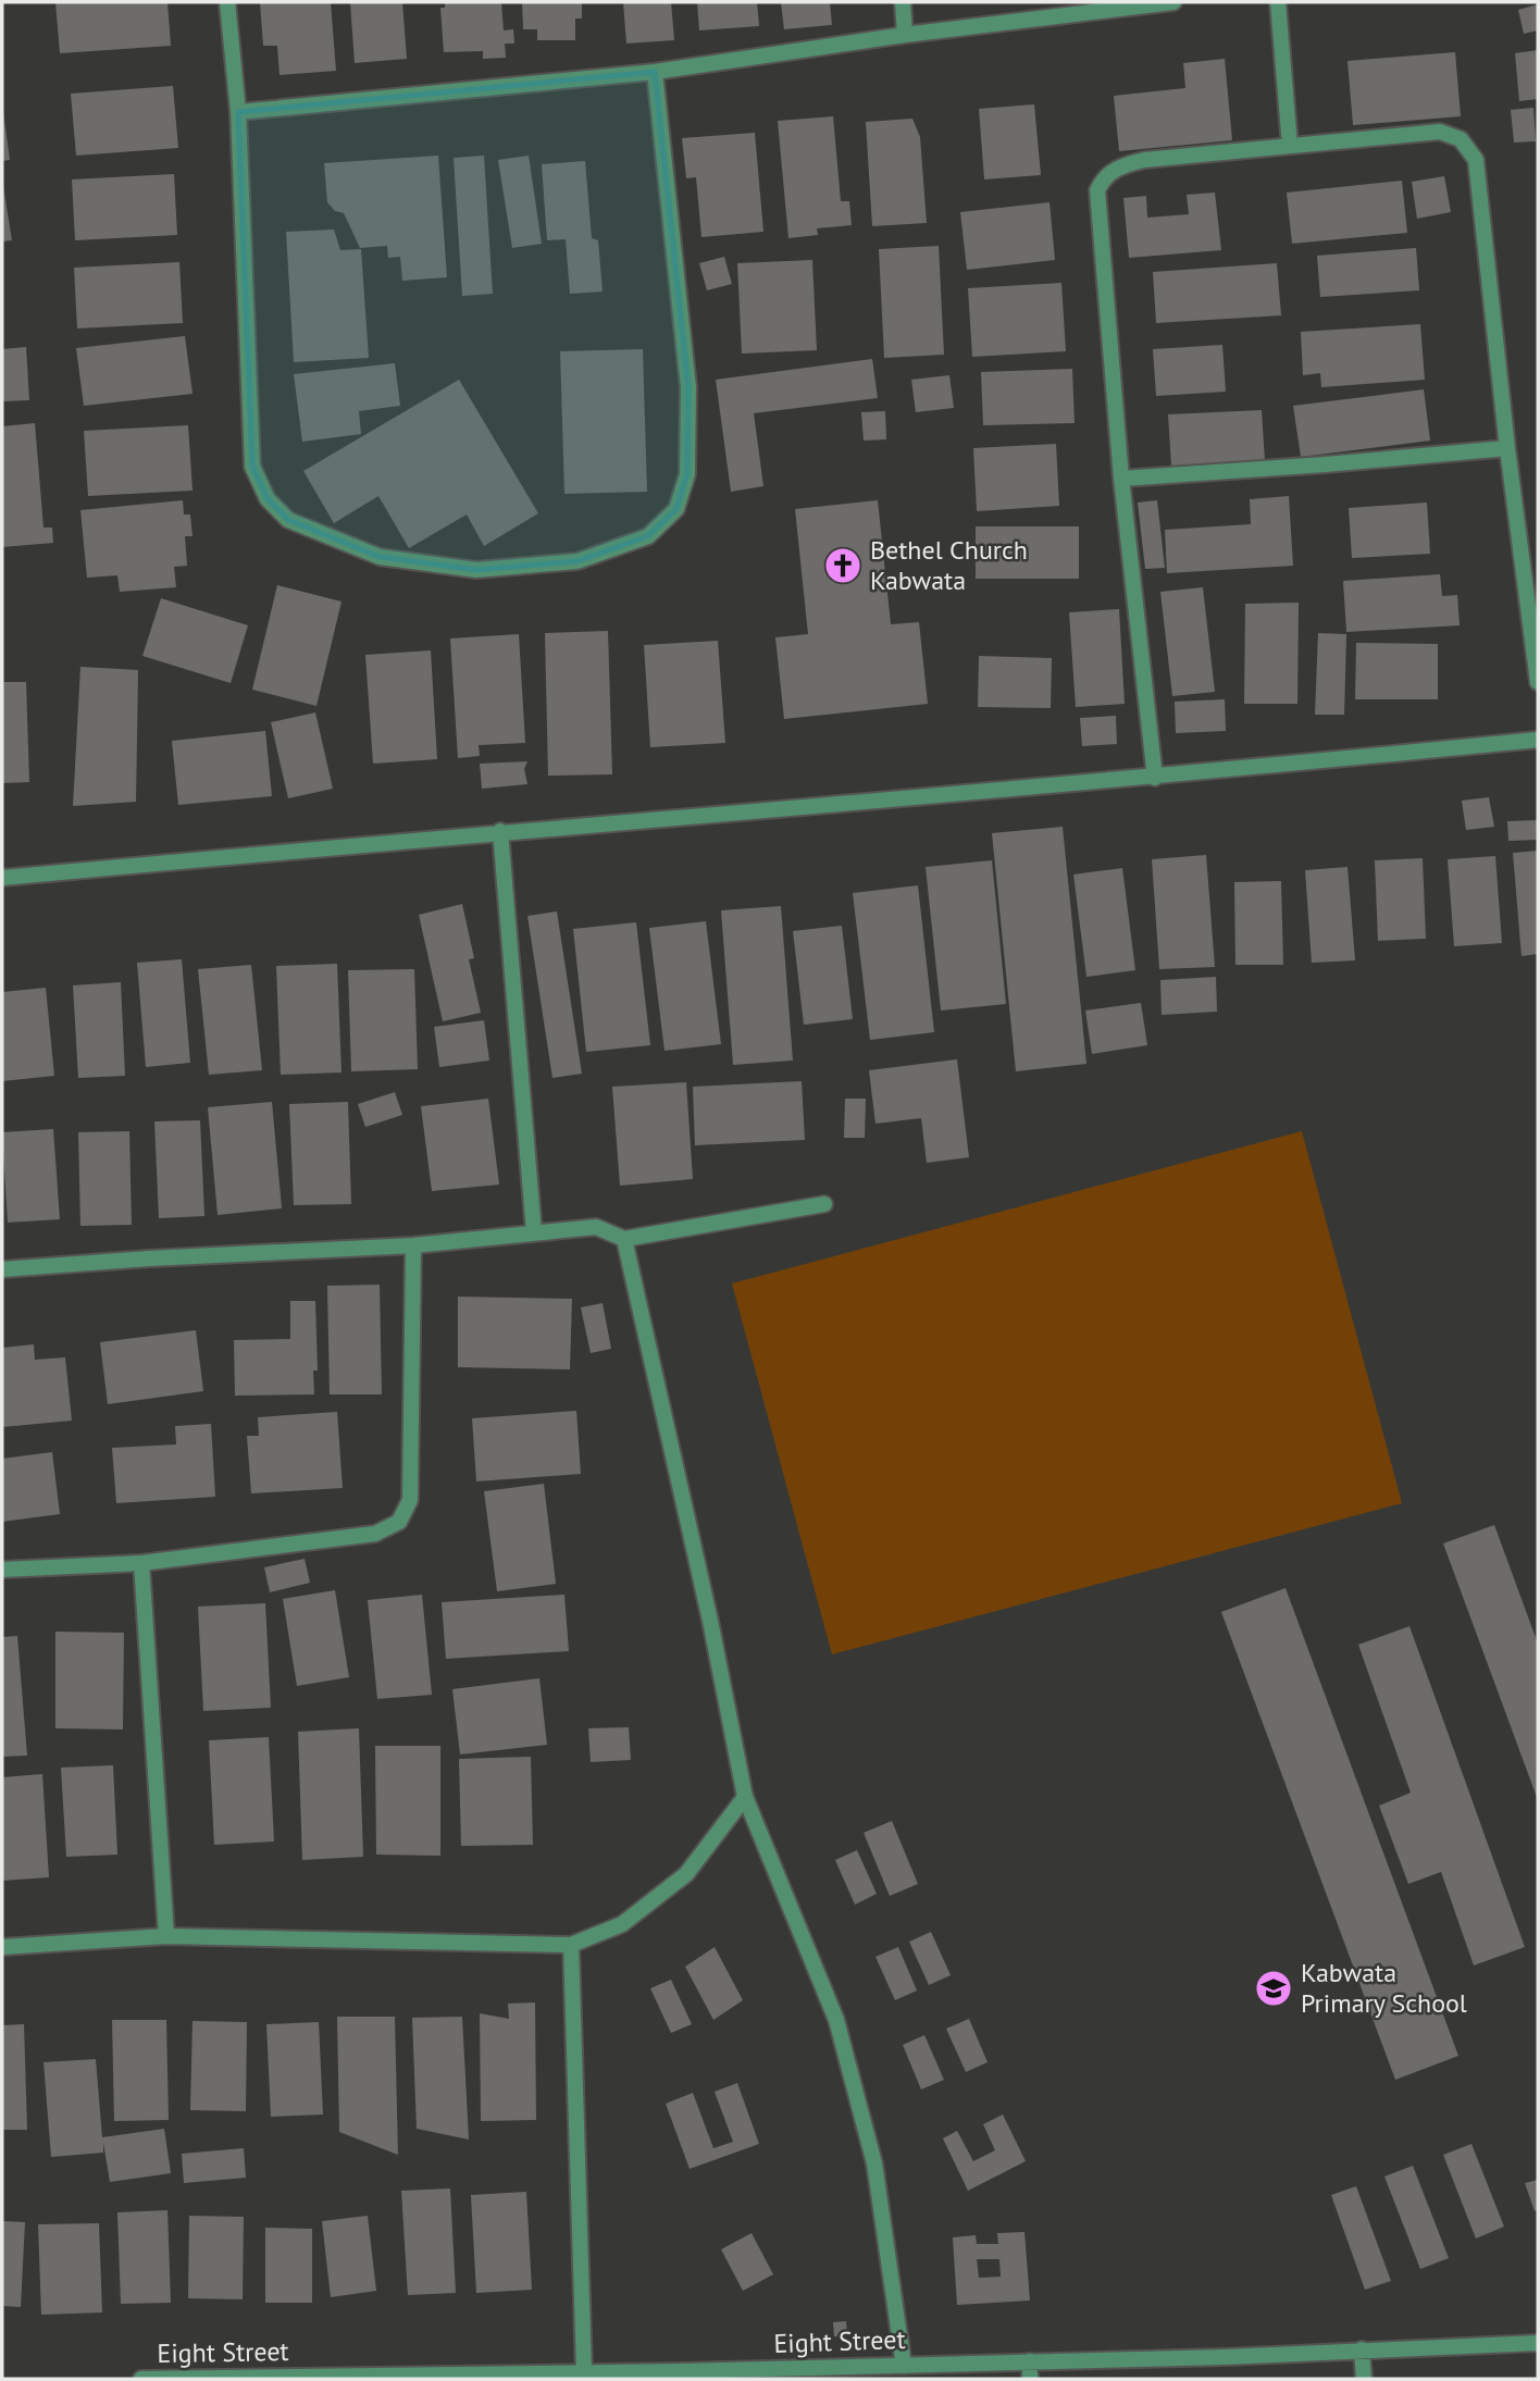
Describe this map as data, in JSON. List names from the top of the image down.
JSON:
{
  "streets": {
    "street": ["Eight Street"]
  },
  "places": {
    "church": ["Bethel Church Kabwata"],
    "school or university": ["Kabwata Primary School"]
  }
}
